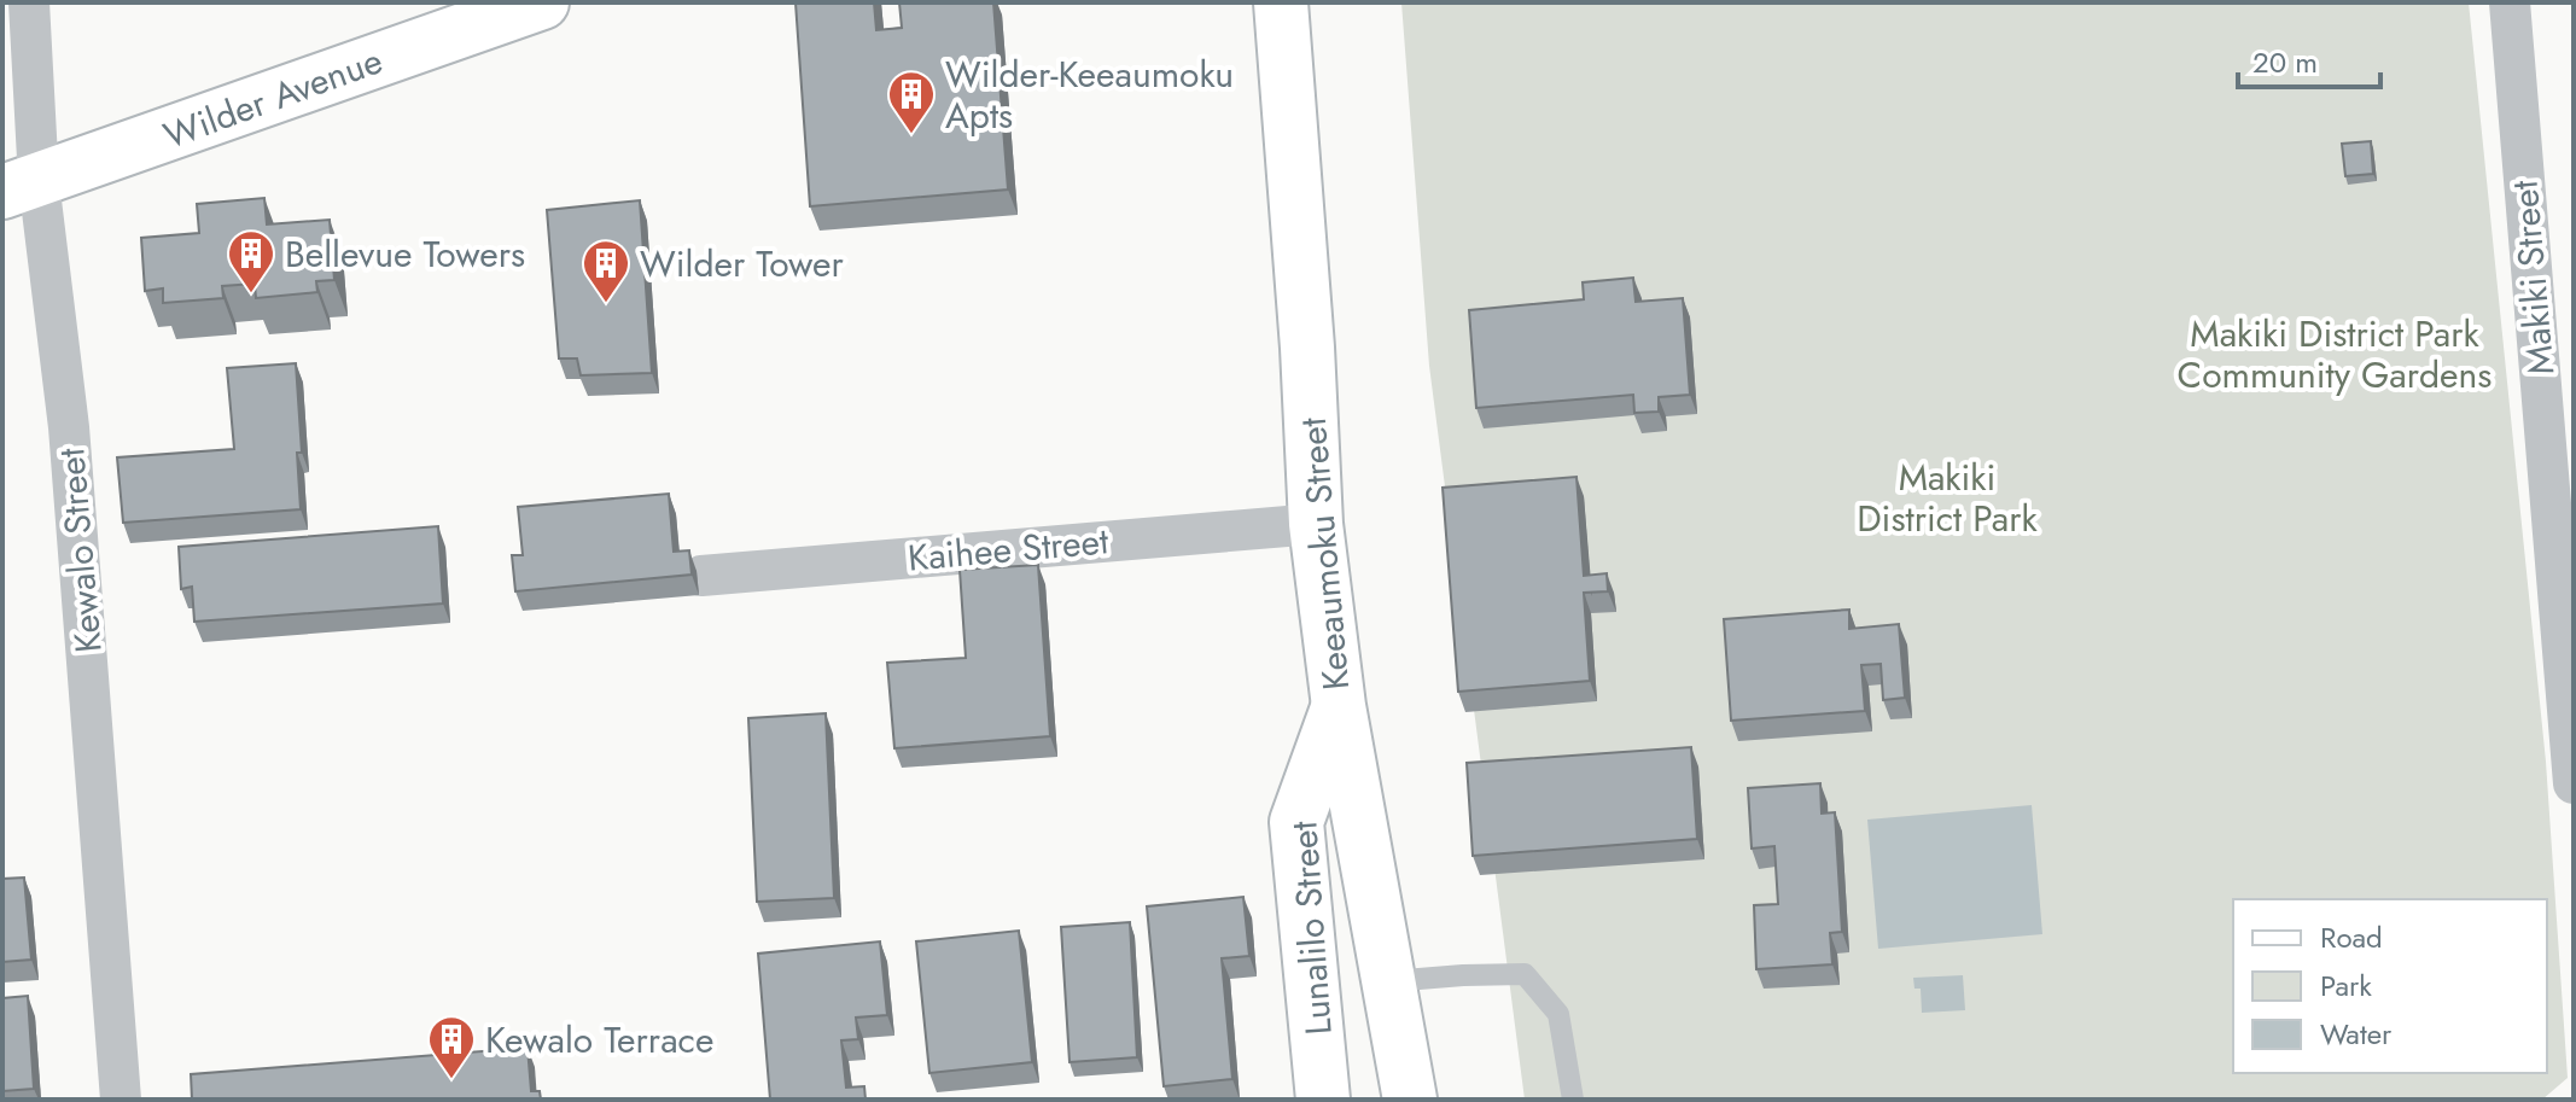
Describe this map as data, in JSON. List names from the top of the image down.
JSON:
{
  "streets": {
    "main road": ["Wilder Avenue", "Keeaumoku Street", "Lunalilo Street"],
    "street": ["Makiki Street", "Kaihee Street", "Kewalo Street"]
  },
  "crossings": [
    ["Wilder Avenue", "Kewalo Street"],
    ["Kaihee Street", "Keeaumoku Street"],
    ["Keeaumoku Street", "Lunalilo Street"]
  ],
  "parks": ["Makiki District Park Community Gardens", "Makiki District Park"],
  "places": {
    "building": [
      "Wilder-Keeaumoku Apts",
      "Bellevue Towers",
      "Wilder Tower",
      "Kewalo Terrace"
    ]
  },
  "legend": ["Road", "Park", "Water"],
  "scale_bar": "20 m"
}
